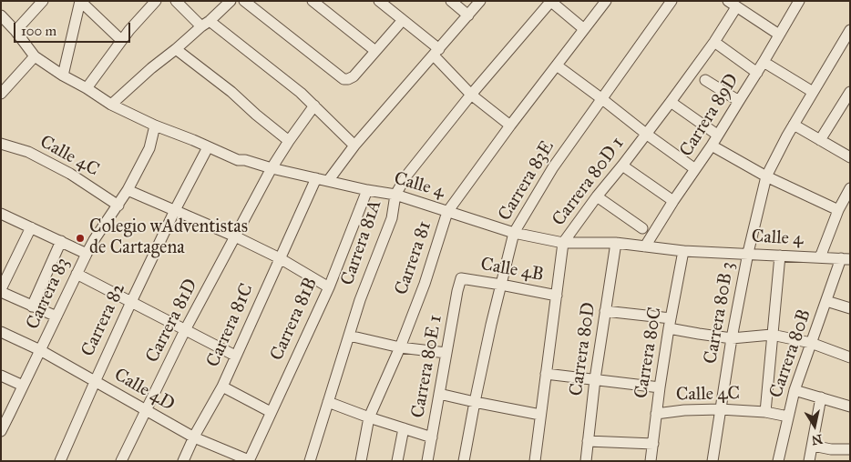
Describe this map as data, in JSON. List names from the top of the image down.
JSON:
{
  "streets": {
    "street": [
      "Carrera 89D",
      "Calle 4C",
      "Carrera 83E",
      "Carrera 80D 1",
      "Calle 4",
      "Carrera 81A",
      "Carrera 81",
      "Calle 4B",
      "Carrera 83",
      "Carrera 80B 3",
      "Carrera 81B",
      "Carrera 82",
      "Carrera 81D",
      "Carrera 81C",
      "Carrera 80D",
      "Carrera 80C",
      "Carrera 80B",
      "Carrera 80E 1",
      "Calle 4D"
    ]
  },
  "crossings": [
    ["Carrera 89D", "Calle 4"],
    ["Calle 4C", "Carrera 83"],
    ["Calle 4C", "Carrera 80B 3"],
    ["Calle 4C", "Carrera 80C"],
    ["Calle 4C", "Carrera 80B"],
    ["Carrera 83E", "Calle 4"],
    ["Carrera 83E", "Calle 4B"],
    ["Carrera 80D 1", "Calle 4"],
    ["Carrera 80D 1", "Calle 4B"],
    ["Calle 4", "Carrera 81A"],
    ["Calle 4", "Carrera 81"],
    ["Calle 4", "Carrera 83"],
    ["Calle 4", "Carrera 80B 3"],
    ["Calle 4", "Carrera 81B"],
    ["Calle 4", "Carrera 82"],
    ["Calle 4", "Carrera 81D"],
    ["Calle 4", "Carrera 81C"],
    ["Calle 4", "Carrera 80D"],
    ["Calle 4", "Carrera 80C"],
    ["Calle 4", "Carrera 80B"],
    ["Calle 4B", "Carrera 80E 1"],
    ["Carrera 83", "Calle 4D"],
    ["Carrera 81B", "Calle 4D"],
    ["Carrera 82", "Calle 4D"],
    ["Carrera 81D", "Calle 4D"],
    ["Carrera 81C", "Calle 4D"]
  ],
  "places": ["Colegio wAdventistas de Cartagena"],
  "scale_bar": "100 m",
  "north": "bottom"
}
